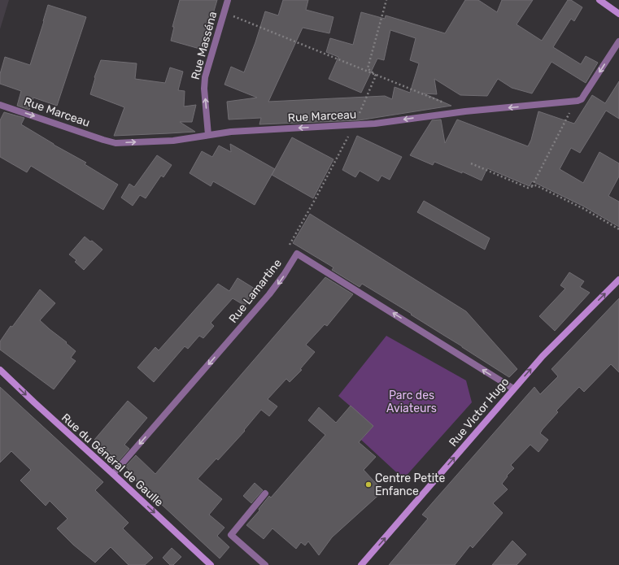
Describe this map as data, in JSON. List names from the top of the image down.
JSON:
{
  "streets": {
    "street": [
      "Rue Masséna",
      "Rue Marceau",
      "Rue Lamartine",
      "Rue Victor Hugo",
      "Rue du Général de Gaulle"
    ]
  },
  "crossings": [
    ["Rue Masséna", "Rue Marceau"],
    ["Rue Lamartine", "Rue Victor Hugo"],
    ["Rue Lamartine", "Rue du Général de Gaulle"]
  ],
  "one_way": ["Rue Masséna", "Rue Victor Hugo", "Rue du Général de Gaulle"],
  "parks": ["Parc des Aviateurs"],
  "places": ["Centre Petite Enfance"]
}
